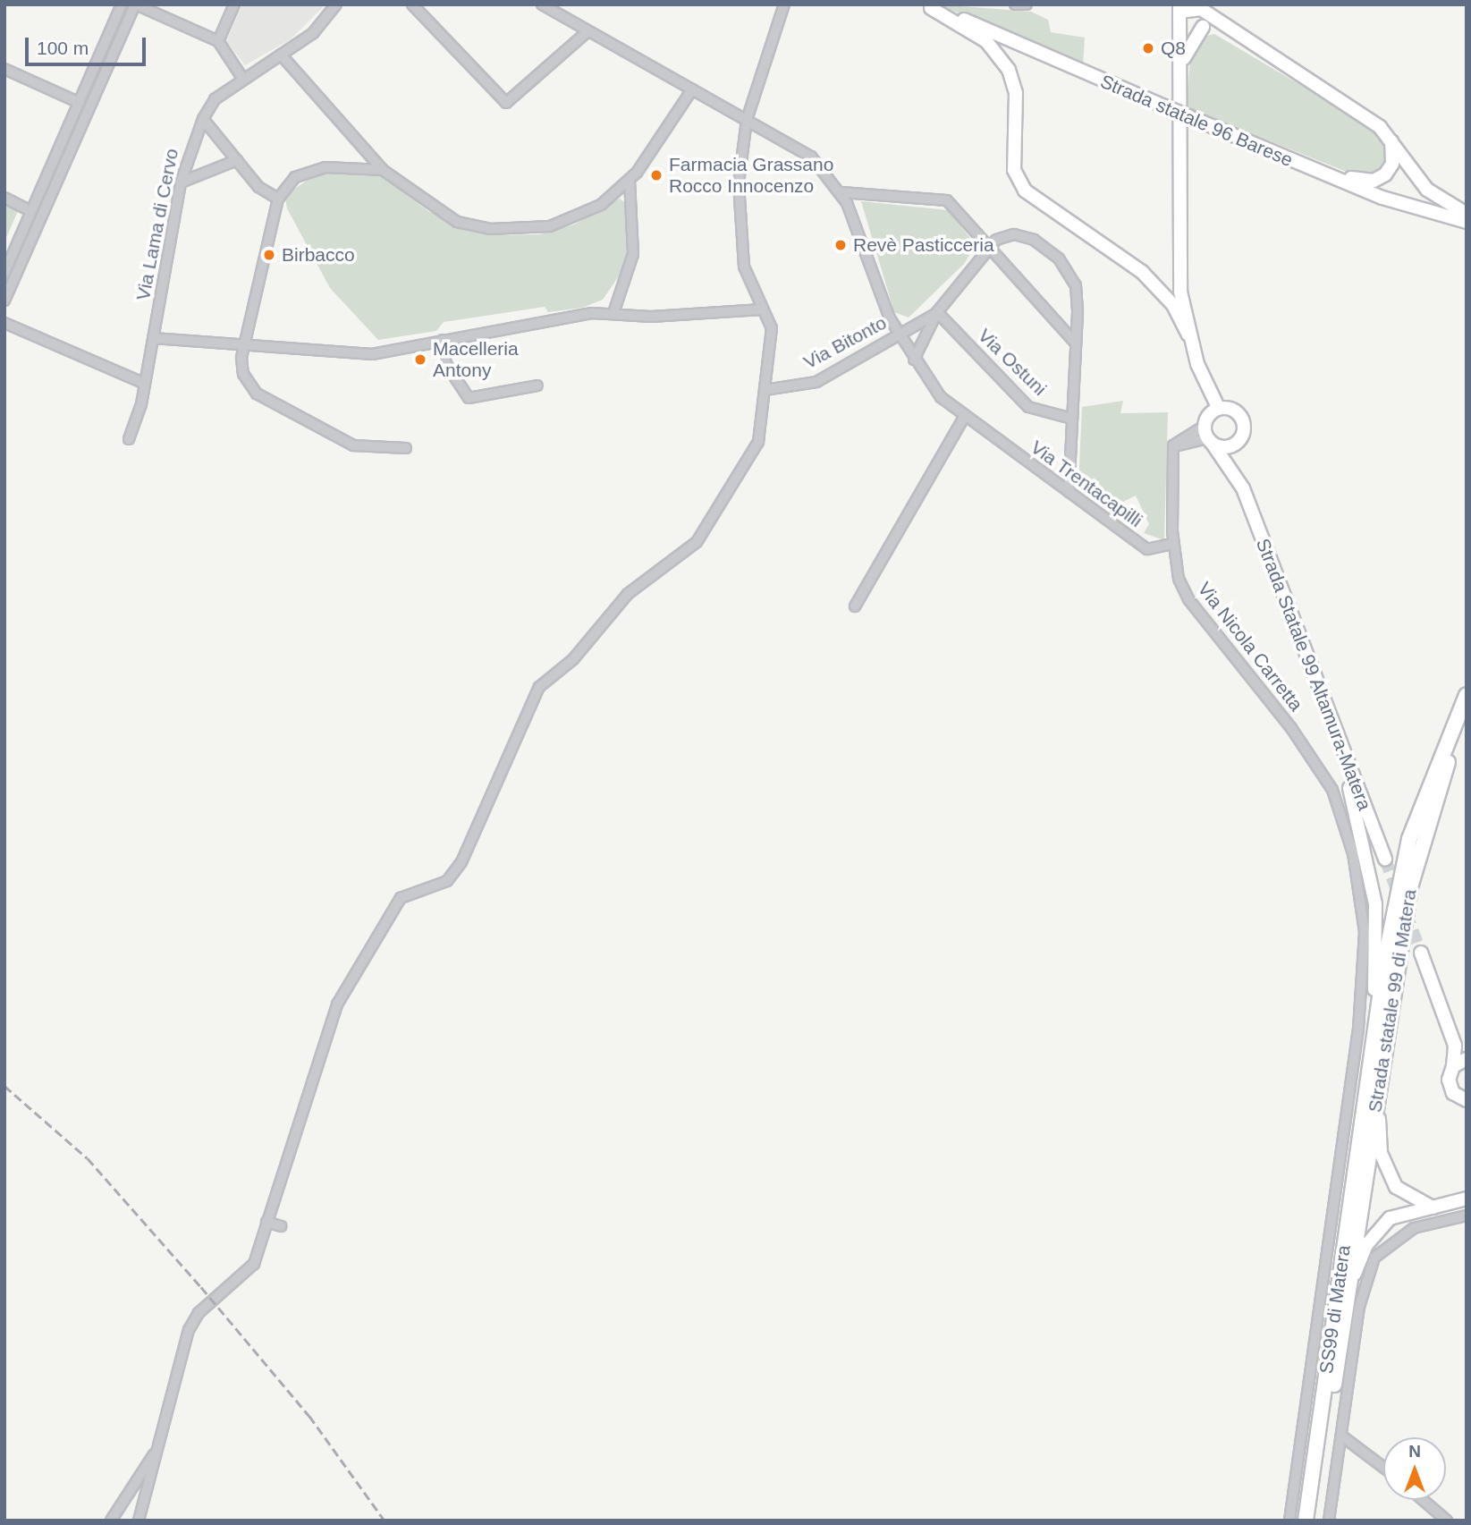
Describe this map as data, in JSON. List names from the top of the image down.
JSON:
{
  "streets": {
    "highway": ["Strada statale 99 di Matera", "SS99 di Matera"],
    "main road": ["Strada statale 96 Barese", "Strada Statale 99 Altamura-Matera"],
    "street": [
      "Via Lama di Cervo",
      "Via Bitonto",
      "Via Ostuni",
      "Via Trentacapilli",
      "Via Nicola Carretta"
    ]
  },
  "crossings": [
    ["Via Bitonto", "Via Ostuni"],
    ["Via Bitonto", "Via Trentacapilli"],
    ["Via Trentacapilli", "Via Nicola Carretta"],
    ["Via Trentacapilli", "Strada Statale 99 Altamura-Matera"],
    ["Strada statale 99 di Matera", "SS99 di Matera"]
  ],
  "places": [
    "Q8",
    "Farmacia Grassano Rocco Innocenzo",
    "Revè Pasticceria",
    "Birbacco",
    "Macelleria Antony"
  ],
  "scale_bar": "100 m",
  "north": "top"
}
